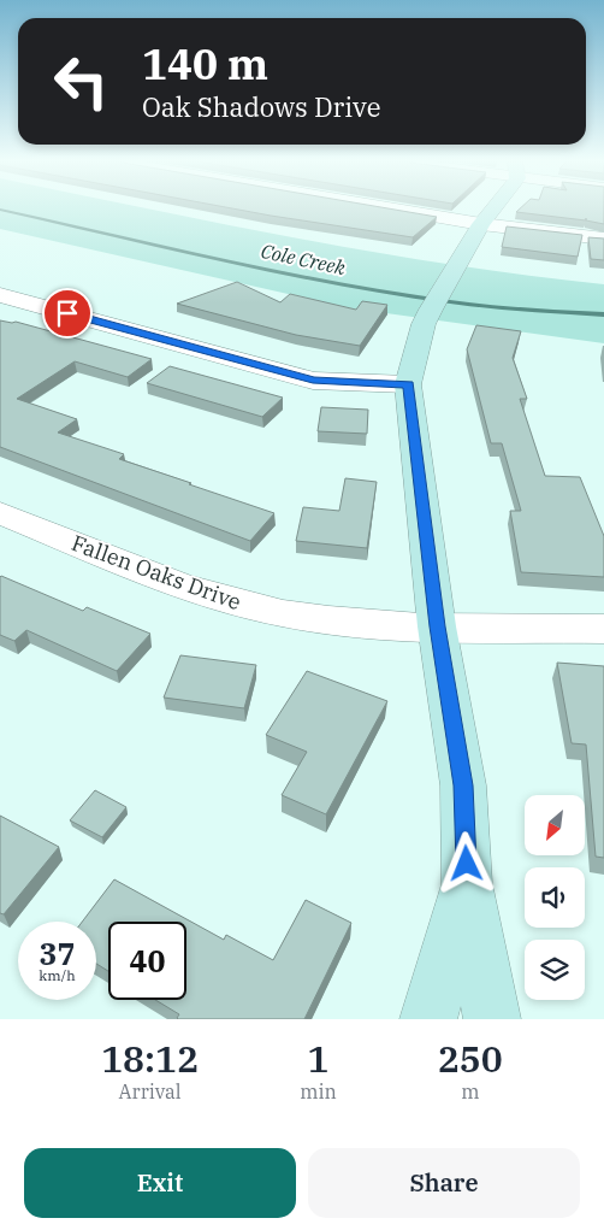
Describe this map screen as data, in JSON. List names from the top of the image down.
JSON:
{
  "streets": {
    "street": ["Fallen Oaks Drive"]
  },
  "water": ["Cole Creek"],
  "north": "bottom left",
  "page": {
    "turn": ["140 m", "Oak Shadows Drive"],
    "speed": "37 km/h",
    "limit": "40",
    "eta": [
      "18:12",
      "Arrival",
      "1",
      "min",
      "250",
      "m"
    ],
    "buttons": ["Exit", "Share"]
  }
}
